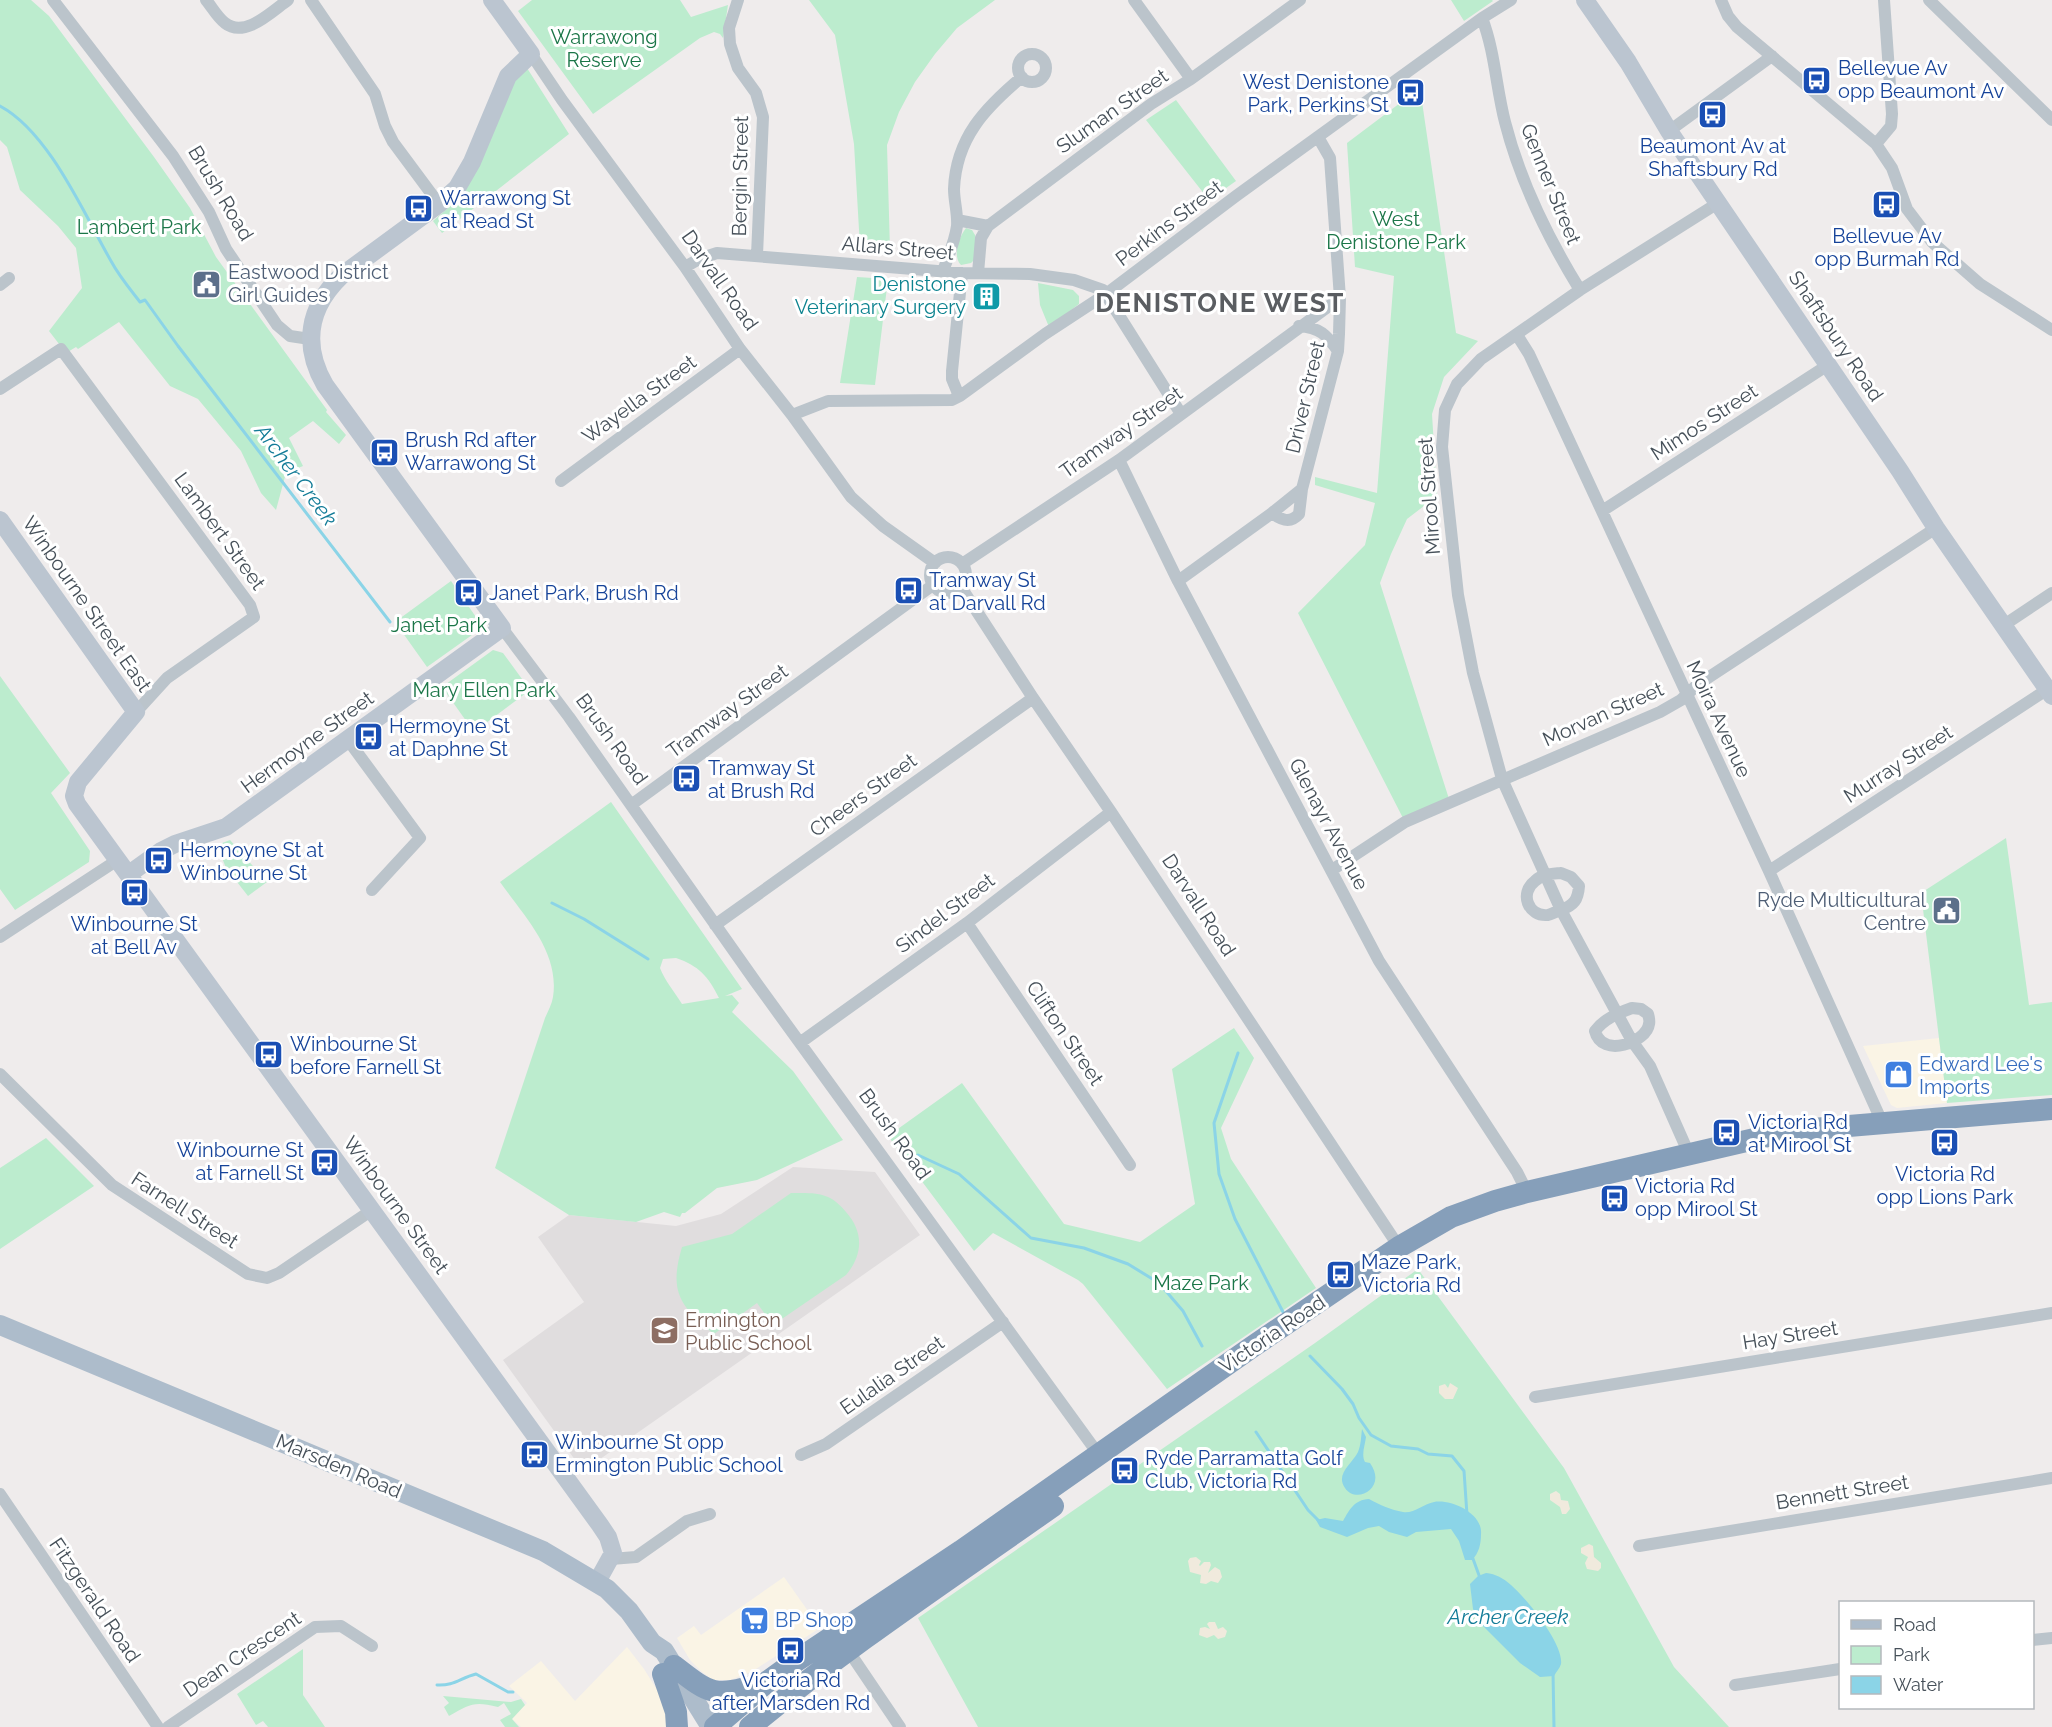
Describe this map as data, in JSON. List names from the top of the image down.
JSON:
{
  "streets": {
    "highway": ["Victoria Road"],
    "main road": ["Marsden Road"],
    "street": [
      "Sluman Street",
      "Bergin Street",
      "Genner Street",
      "Brush Road",
      "Perkins Street",
      "Allars Street",
      "Darvall Road",
      "Shaftsbury Road",
      "Driver Street",
      "Wayella Street",
      "Mimos Street",
      "Tramway Street",
      "Mirool Street",
      "Lambert Street",
      "Winbourne Street East",
      "Morvan Street",
      "Moira Avenue",
      "Hermoyne Street",
      "Murray Street",
      "Cheers Street",
      "Glenayr Avenue",
      "Sindel Street",
      "Clifton Street",
      "Winbourne Street",
      "Farnell Street",
      "Hay Street",
      "Eulalia Street",
      "Bennett Street",
      "Fitzgerald Road",
      "Dean Crescent"
    ]
  },
  "crossings": [
    ["Bergin Street", "Allars Street"],
    ["Genner Street", "Perkins Street"],
    ["Genner Street", "Mirool Street"],
    ["Brush Road", "Tramway Street"],
    ["Brush Road", "Hermoyne Street"],
    ["Brush Road", "Cheers Street"],
    ["Brush Road", "Sindel Street"],
    ["Brush Road", "Victoria Road"],
    ["Brush Road", "Eulalia Street"],
    ["Perkins Street", "Allars Street"],
    ["Perkins Street", "Darvall Road"],
    ["Perkins Street", "Driver Street"],
    ["Allars Street", "Darvall Road"],
    ["Darvall Road", "Wayella Street"],
    ["Darvall Road", "Tramway Street"],
    ["Darvall Road", "Cheers Street"],
    ["Darvall Road", "Sindel Street"],
    ["Darvall Road", "Victoria Road"],
    ["Shaftsbury Road", "Mimos Street"],
    ["Shaftsbury Road", "Mirool Street"],
    ["Shaftsbury Road", "Morvan Street"],
    ["Shaftsbury Road", "Murray Street"],
    ["Driver Street", "Tramway Street"],
    ["Mimos Street", "Moira Avenue"],
    ["Tramway Street", "Glenayr Avenue"],
    ["Mirool Street", "Morvan Street"],
    ["Mirool Street", "Moira Avenue"],
    ["Mirool Street", "Victoria Road"],
    ["Lambert Street", "Winbourne Street East"],
    ["Winbourne Street East", "Winbourne Street"],
    ["Morvan Street", "Moira Avenue"],
    ["Morvan Street", "Glenayr Avenue"],
    ["Moira Avenue", "Murray Street"],
    ["Moira Avenue", "Victoria Road"],
    ["Hermoyne Street", "Winbourne Street"],
    ["Glenayr Avenue", "Victoria Road"],
    ["Sindel Street", "Clifton Street"],
    ["Winbourne Street", "Farnell Street"],
    ["Victoria Road", "Marsden Road"]
  ],
  "districts": ["DENISTONE WEST"],
  "water": ["Archer Creek"],
  "parks": [
    "Warrawong Reserve",
    "West Denistone Park",
    "Lambert Park",
    "Janet Park",
    "Mary Ellen Park",
    "Maze Park"
  ],
  "places": {
    "bus stop": [
      "Bellevue Av opp Beaumont Av",
      "West Denistone Park, Perkins St",
      "Beaumont Av at Shaftsbury Rd",
      "Bellevue Av opp Burmah Rd",
      "Warrawong St at Read St",
      "Brush Rd after Warrawong St",
      "Tramway St at Darvall Rd",
      "Janet Park, Brush Rd",
      "Hermoyne St at Daphne St",
      "Tramway St at Brush Rd",
      "Hermoyne St at Winbourne St",
      "Winbourne St at Bell Av",
      "Winbourne St before Farnell St",
      "Victoria Rd at Mirool St",
      "Victoria Rd opp Lions Park",
      "Winbourne St at Farnell St",
      "Victoria Rd opp Mirool St",
      "Maze Park, Victoria Rd",
      "Winbourne St opp Ermington Public School",
      "Ryde Parramatta Golf Club, Victoria Rd",
      "Victoria Rd after Marsden Rd"
    ],
    "public building": ["Eastwood District Girl Guides", "Ryde Multicultural Centre"],
    "building": ["Denistone Veterinary Surgery"],
    "shop": ["Edward Lee's Imports"],
    "school or university": ["Ermington Public School"],
    "supermarket": ["BP Shop"]
  },
  "legend": ["Road", "Park", "Water"]
}
